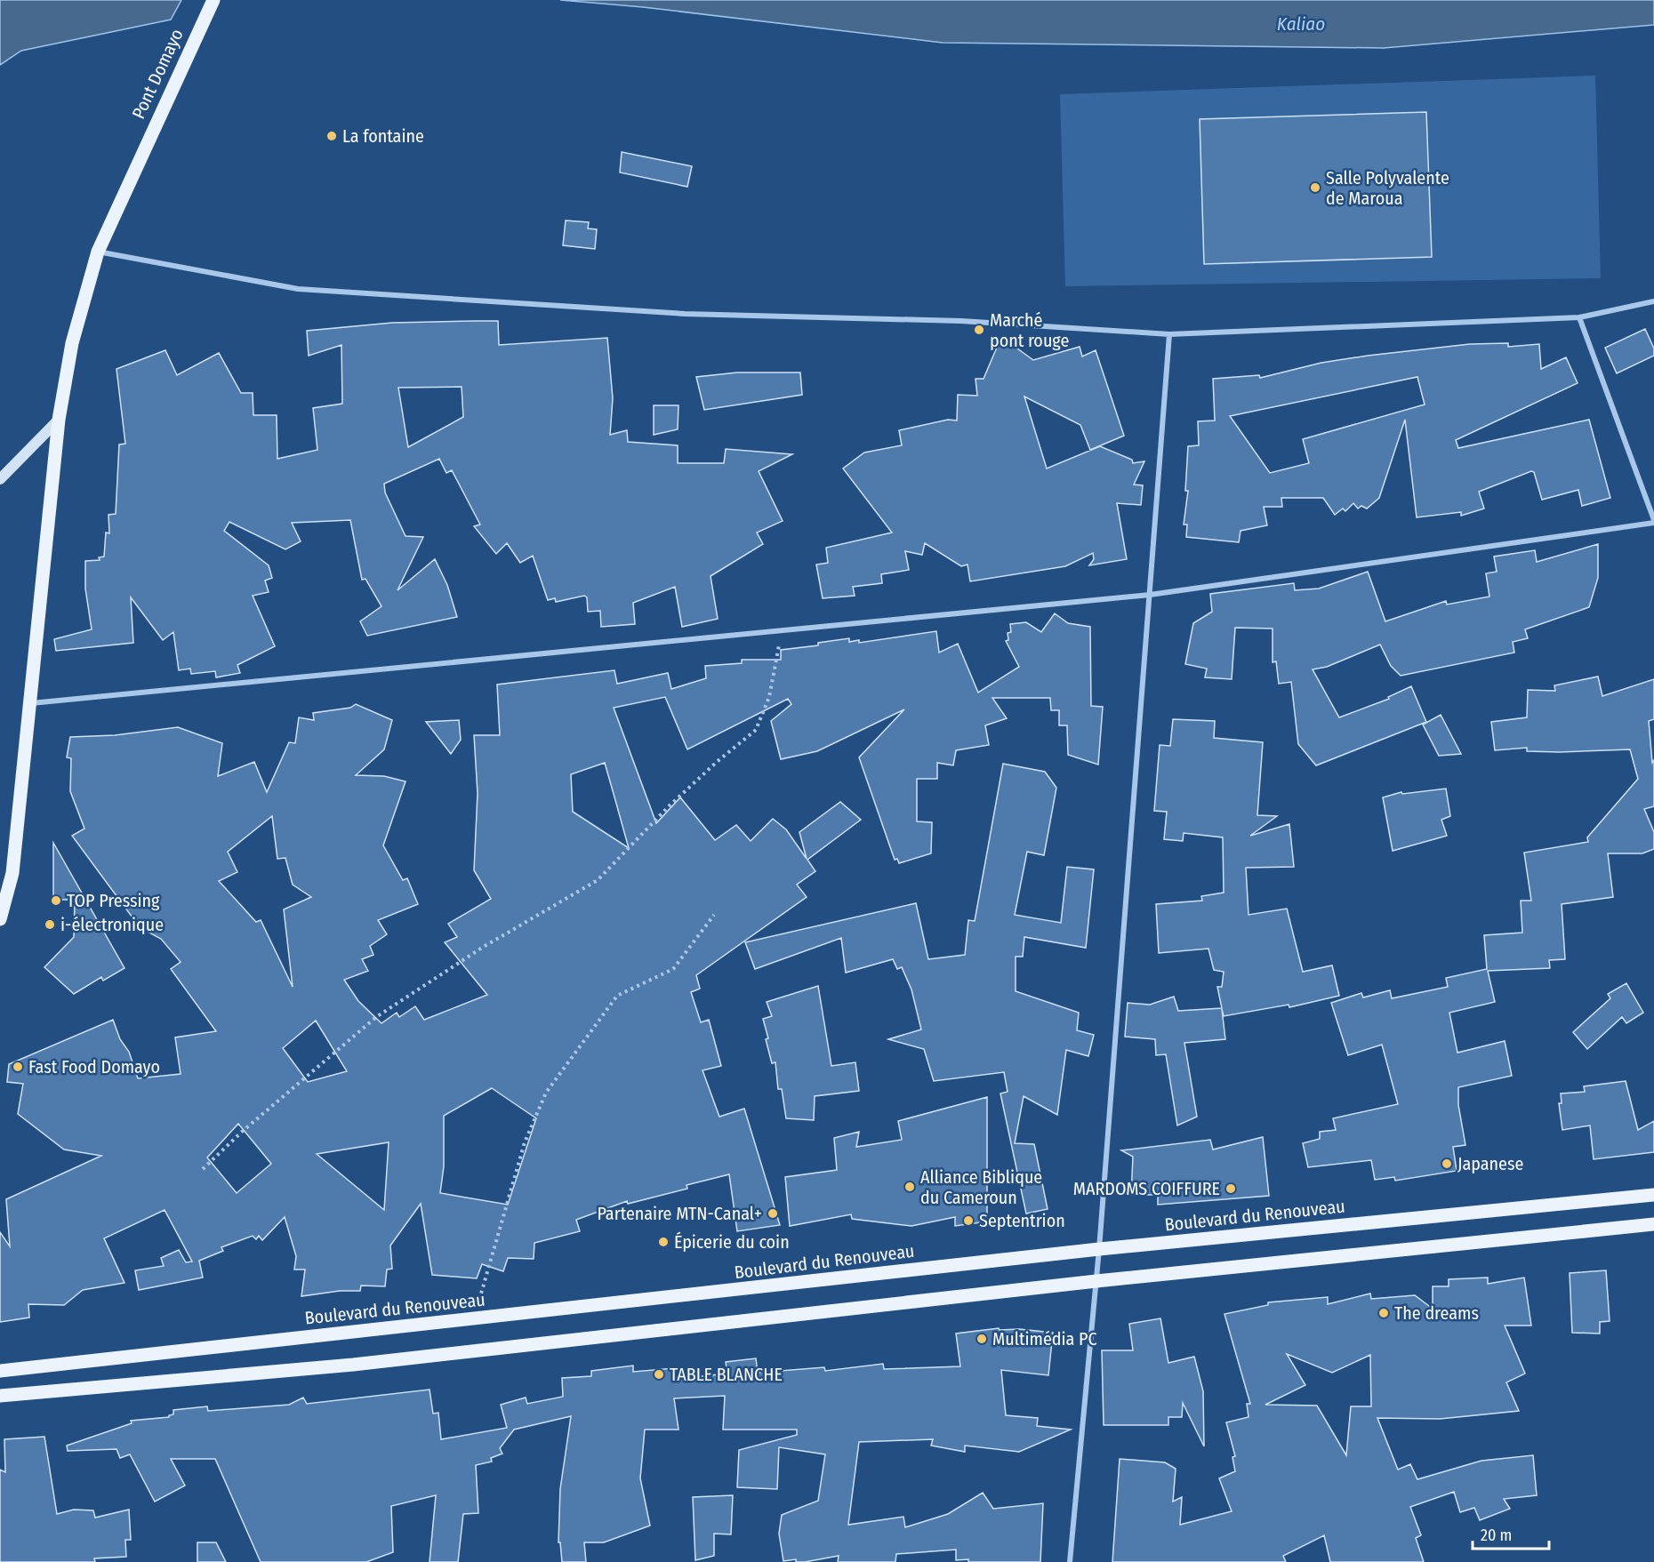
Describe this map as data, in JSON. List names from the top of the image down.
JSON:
{
  "streets": {
    "main road": ["Pont Domayo", "Boulevard du Renouveau"]
  },
  "water": ["Kaliao"],
  "places": [
    "La fontaine",
    "Salle Polyvalente de Maroua",
    "Marché pont rouge",
    "TOP Pressing",
    "i-électronique",
    "Fast Food Domayo",
    "Japanese",
    "Alliance Biblique du Cameroun",
    "MARDOMS COIFFURE",
    "Partenaire MTN-Canal+",
    "Septentrion",
    "Épicerie du coin",
    "The dreams",
    "Multimédia PC",
    "TABLE BLANCHE"
  ],
  "scale_bar": "20 m"
}
